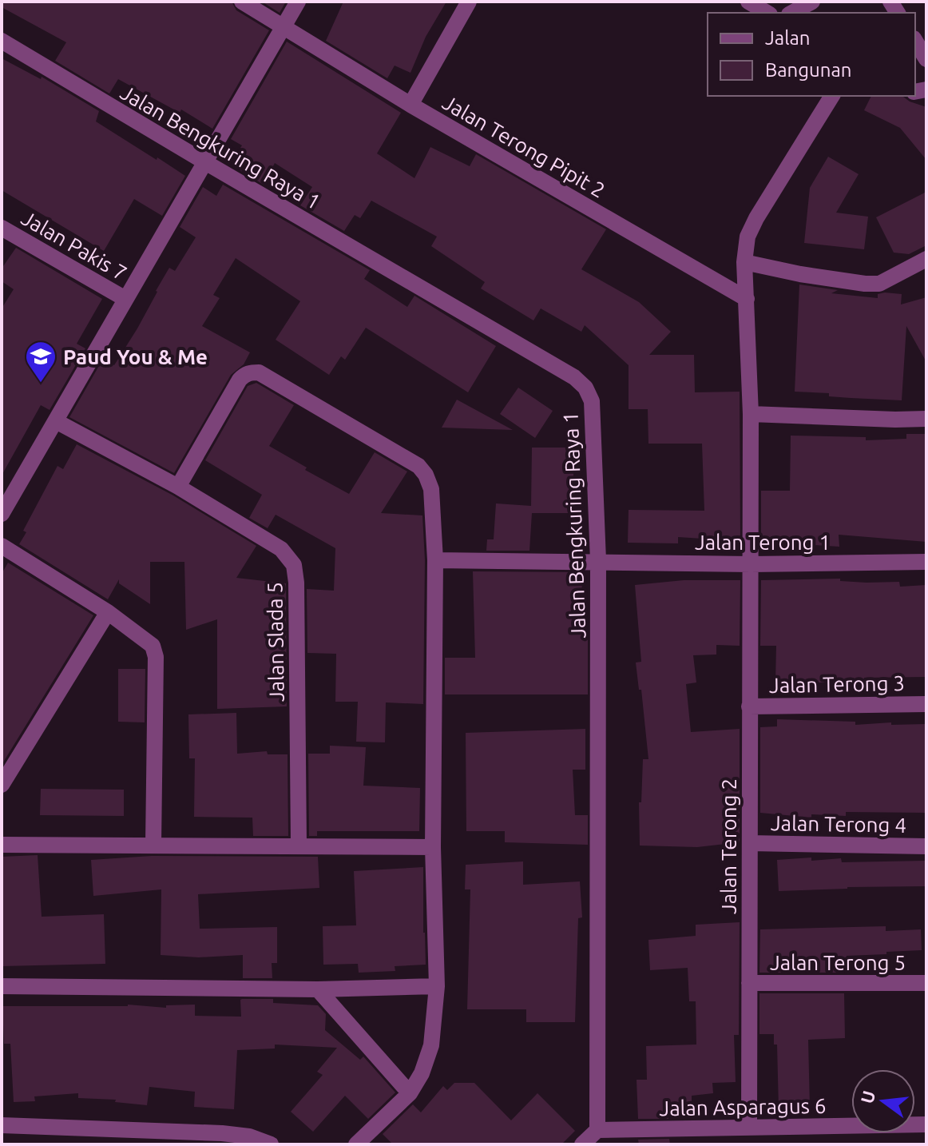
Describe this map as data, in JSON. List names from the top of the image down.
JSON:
{
  "streets": {
    "street": [
      "Jalan Terong Pipit 2",
      "Jalan Bengkuring Raya 1",
      "Jalan Pakis 7",
      "Jalan Terong 1",
      "Jalan Slada 5",
      "Jalan Terong 3",
      "Jalan Terong 4",
      "Jalan Terong 2",
      "Jalan Terong 5",
      "Jalan Asparagus 6"
    ]
  },
  "crossings": [
    ["Jalan Bengkuring Raya 1", "Jalan Terong 1"],
    ["Jalan Bengkuring Raya 1", "Jalan Asparagus 6"],
    ["Jalan Terong 1", "Jalan Terong 2"],
    ["Jalan Terong 3", "Jalan Terong 2"],
    ["Jalan Terong 4", "Jalan Terong 2"],
    ["Jalan Terong 2", "Jalan Terong 5"],
    ["Jalan Terong 2", "Jalan Asparagus 6"]
  ],
  "places": {
    "school or university": ["Paud You & Me"]
  },
  "legend": ["Jalan", "Bangunan"],
  "north": "left"
}
